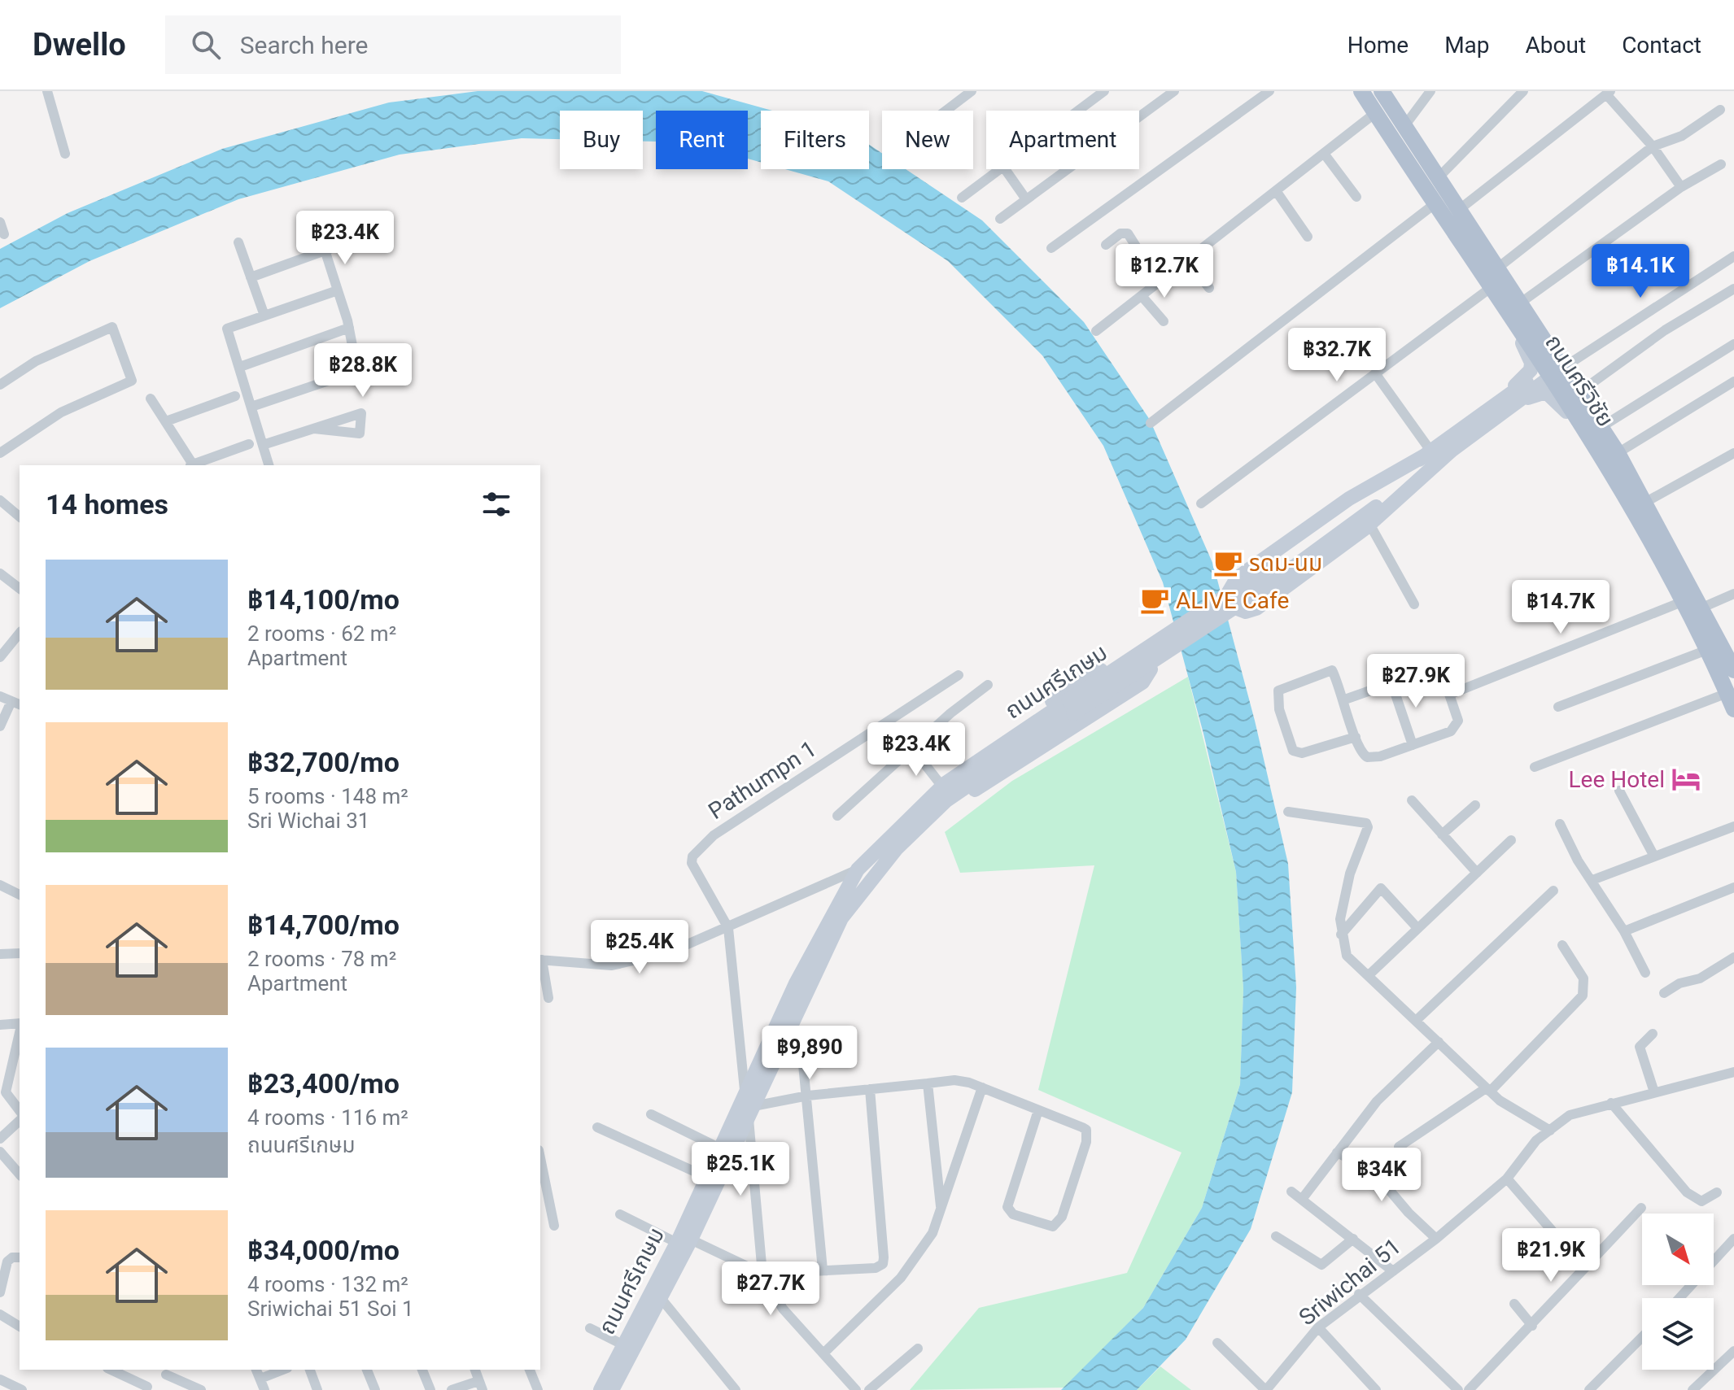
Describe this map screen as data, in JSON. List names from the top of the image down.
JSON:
{
  "streets": {
    "main road": ["ถนนศรีวิชัย", "ถนนศรีเกษม"],
    "street": ["Pathumpn 1", "Sriwichai 51"]
  },
  "crossings": [
    ["ถนนศรีวิชัย", "ถนนศรีเกษม"]
  ],
  "places": {
    "cafe": ["รดม-นม", "ALIVE Cafe"],
    "hotel": ["Lee Hotel"]
  },
  "north": "bottom right",
  "page": {
    "header": "Dwello",
    "search": "Search here",
    "nav": [
      "Home",
      "Map",
      "About",
      "Contact"
    ],
    "chip": [
      "Buy",
      "Rent",
      "Filters",
      "New",
      "Apartment"
    ],
    "price": [
      "฿23.4K",
      "฿12.7K",
      "฿14.1K",
      "฿32.7K",
      "฿28.8K",
      "฿14.7K",
      "฿27.9K",
      "฿23.4K",
      "฿25.4K",
      "฿9,890",
      "฿25.1K",
      "฿34K",
      "฿21.9K",
      "฿27.7K"
    ],
    "heading": "14 homes",
    "list": [
      {
        "name": "฿14,100/mo",
        "note": "2 rooms · 62 m² · Apartment"
      },
      {
        "name": "฿32,700/mo",
        "note": "5 rooms · 148 m² · Sri Wichai 31"
      },
      {
        "name": "฿14,700/mo",
        "note": "2 rooms · 78 m² · Apartment"
      },
      {
        "name": "฿23,400/mo",
        "note": "4 rooms · 116 m² · ถนนศรีเกษม"
      },
      {
        "name": "฿34,000/mo",
        "note": "4 rooms · 132 m² · Sriwichai 51 Soi 1"
      }
    ]
  }
}
